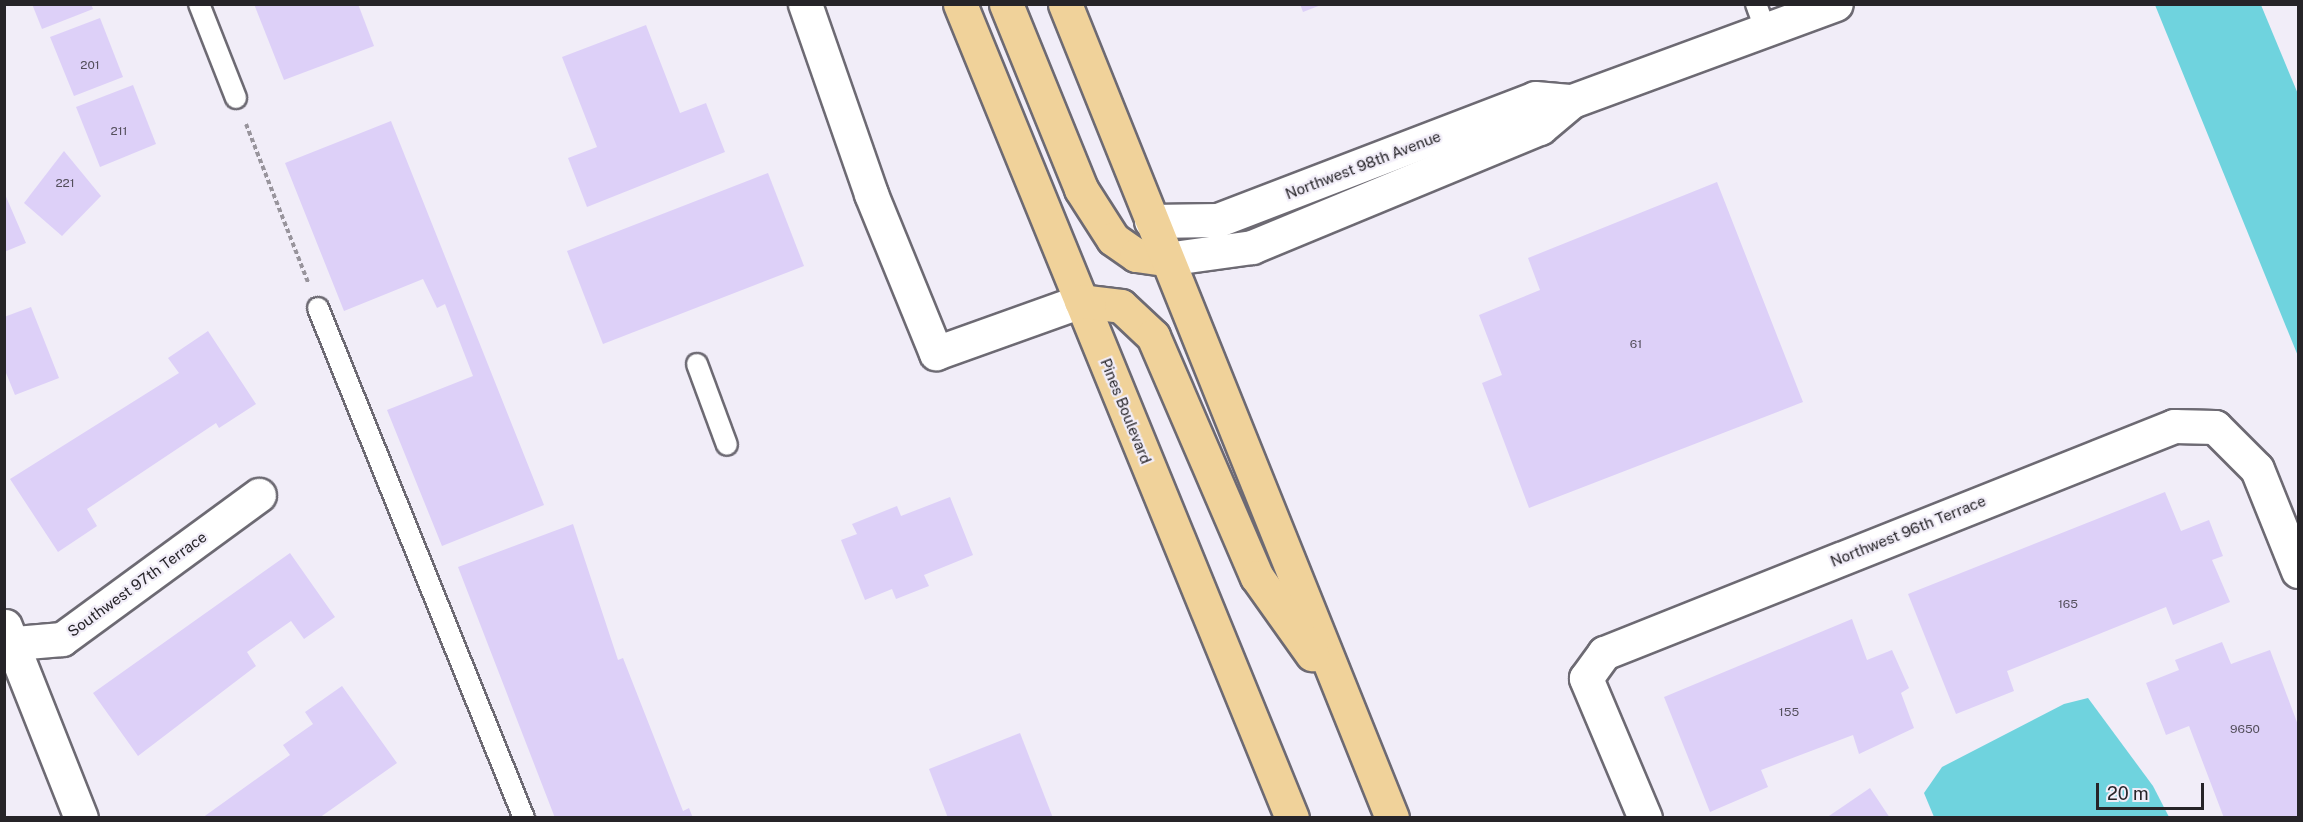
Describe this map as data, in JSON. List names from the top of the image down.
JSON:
{
  "streets": {
    "highway": ["Pines Boulevard"],
    "street": ["Northwest 98th Avenue", "Northwest 96th Terrace", "Southwest 97th Terrace"]
  },
  "house_numbers": [
    "201",
    "211",
    "221",
    "61",
    "165",
    "155",
    "9650"
  ],
  "scale_bar": "20 m"
}
